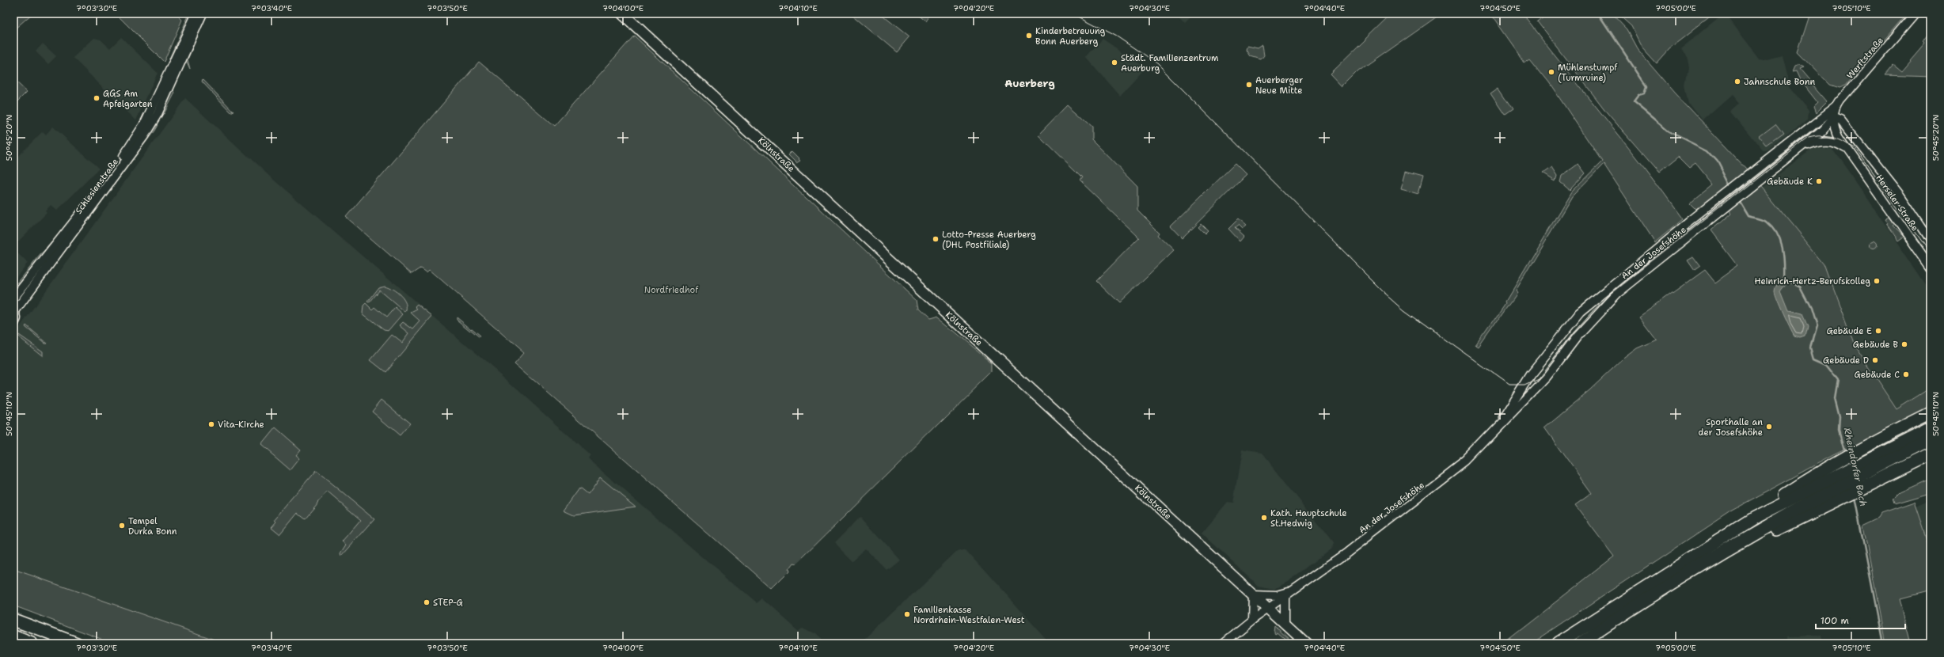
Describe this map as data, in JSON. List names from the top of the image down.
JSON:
{
  "streets": {
    "main road": ["Kölnstraße"],
    "street": [
      "Werftstraße",
      "Schlesienstraße",
      "Herseler Straße",
      "An der Josefshöhe"
    ]
  },
  "crossings": [
    ["Werftstraße", "Herseler Straße"],
    ["Werftstraße", "An der Josefshöhe"],
    ["Kölnstraße", "An der Josefshöhe"],
    ["Herseler Straße", "An der Josefshöhe"]
  ],
  "districts": ["Auerberg"],
  "water": ["Rheindorfer Bach"],
  "parks": ["Nordfriedhof"],
  "places": [
    "Kinderbetreuung Bonn Auerberg",
    "Städt. Familienzentrum Auerburg",
    "Mühlenstumpf (Turmruine)",
    "Jahnschule Bonn",
    "Auerberger Neue Mitte",
    "GGS Am Apfelgarten",
    "Gebäude K",
    "Lotto-Presse Auerberg (DHL Postfiliale)",
    "Heinrich-Hertz-Berufskolleg",
    "Gebäude E",
    "Gebäude B",
    "Gebäude D",
    "Gebäude C",
    "Vita-Kirche",
    "Sporthalle an der Josefshöhe",
    "Kath. Hauptschule St.Hedwig",
    "Tempel Durka Bonn",
    "STEP-G",
    "Familienkasse Nordrhein-Westfalen-West"
  ],
  "scale_bar": "100 m",
  "coordinates": [
    "7°03'30\"E",
    "7°03'40\"E",
    "7°03'50\"E",
    "7°04'00\"E",
    "7°04'10\"E",
    "7°04'20\"E",
    "7°04'30\"E",
    "7°04'40\"E",
    "7°04'50\"E",
    "7°05'00\"E",
    "7°05'10\"E",
    "50°45'20\"N",
    "50°45'10\"N"
  ]
}
